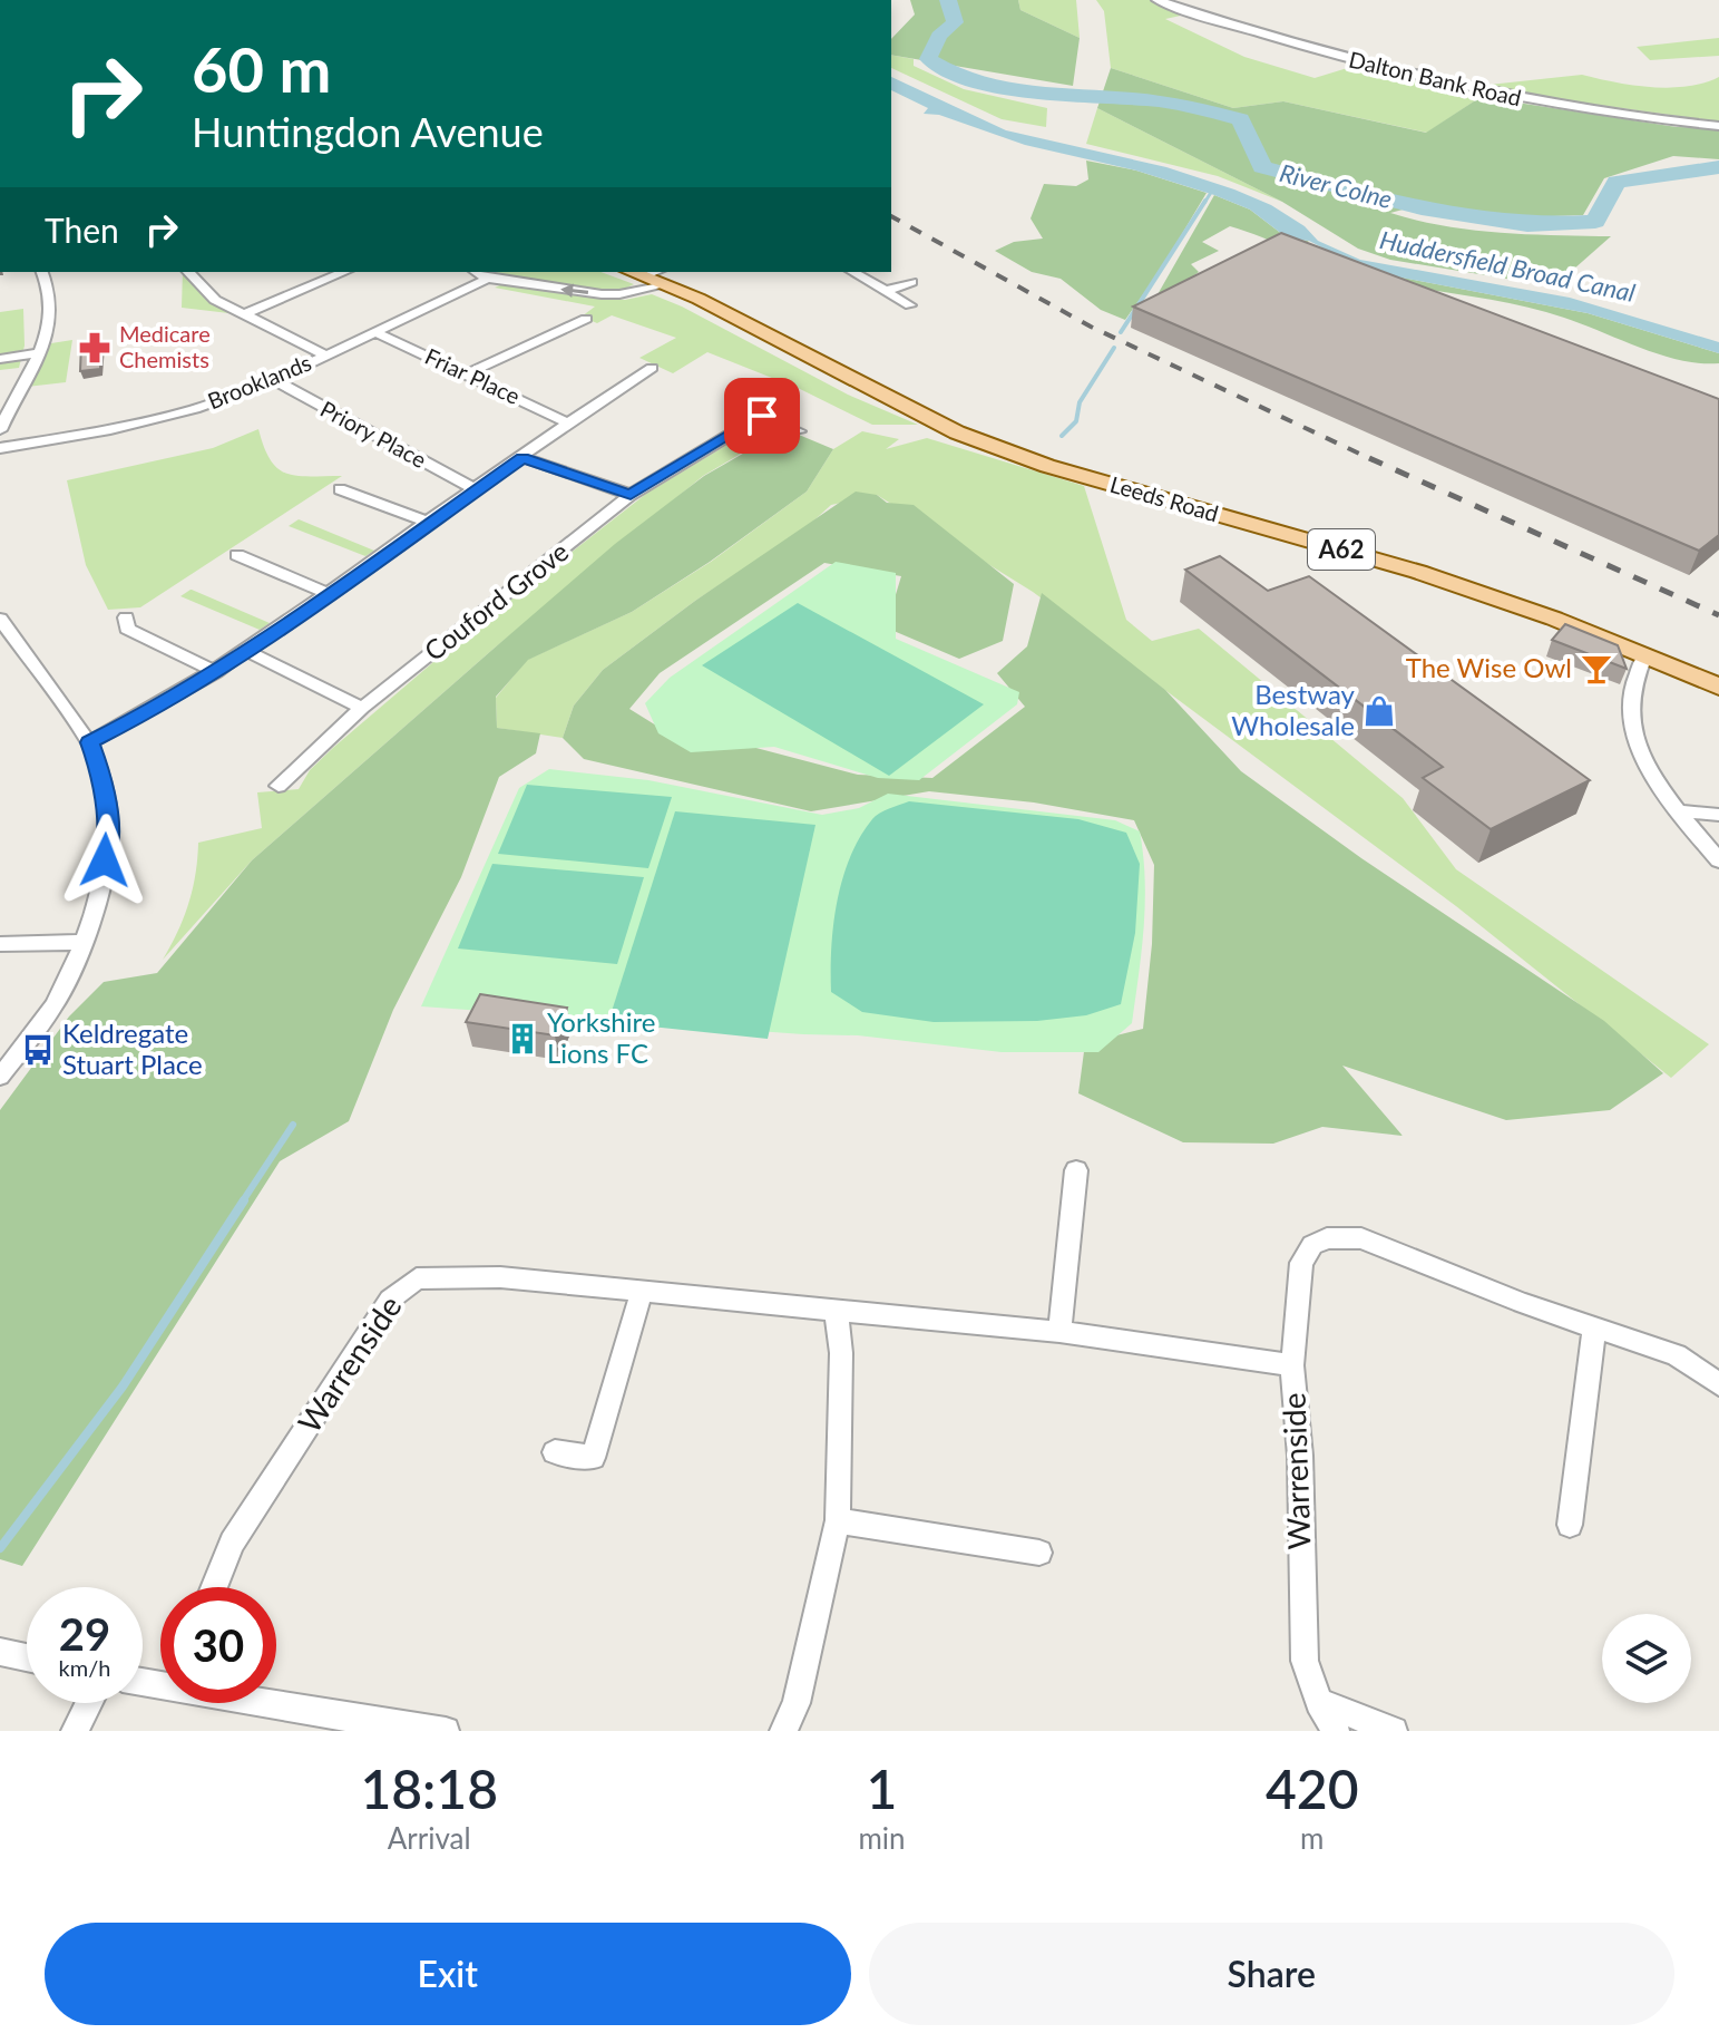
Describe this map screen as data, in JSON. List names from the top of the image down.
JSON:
{
  "streets": {
    "main road": ["Leeds Road", "A62"],
    "street": [
      "Dalton Bank Road",
      "Friar Place",
      "Brooklands",
      "Priory Place",
      "Couford Grove",
      "Warrenside"
    ]
  },
  "crossings": [
    ["Friar Place", "Brooklands"],
    ["Brooklands", "Priory Place"]
  ],
  "water": ["River Colne", "Huddersfield Broad Canal"],
  "places": {
    "pharmacy": ["Medicare Chemists"],
    "bar": ["The Wise Owl"],
    "shop": ["Bestway Wholesale"],
    "building": ["Yorkshire Lions FC"],
    "bus stop": ["Keldregate Stuart Place"]
  },
  "page": {
    "turn": ["60 m", "Huntingdon Avenue"],
    "then": "Then",
    "speed": "29 km/h",
    "limit": "30",
    "eta": [
      "18:18",
      "Arrival",
      "1",
      "min",
      "420",
      "m"
    ],
    "buttons": ["Exit", "Share"]
  }
}
